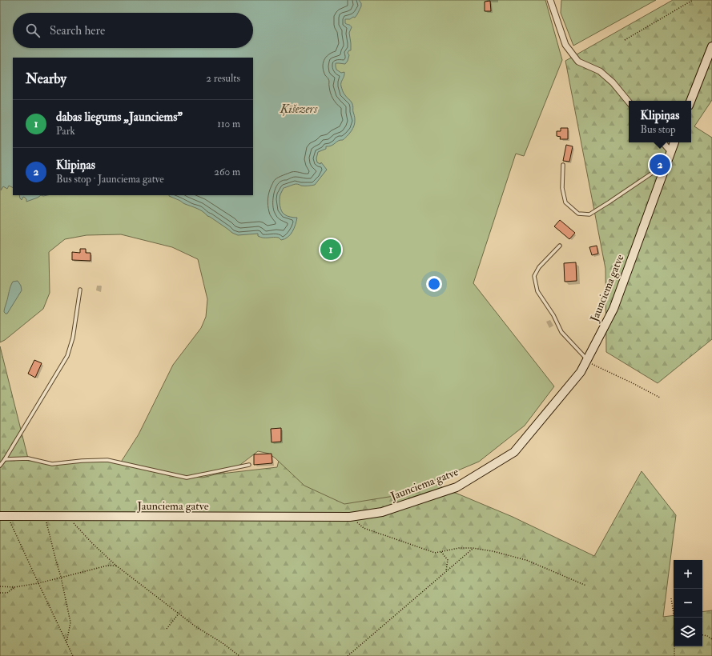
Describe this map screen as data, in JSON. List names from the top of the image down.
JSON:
{
  "streets": {
    "main road": ["Jaunciema gatve"]
  },
  "water": ["Ķīšezers"],
  "page": {
    "search": "Search here",
    "heading": ["Nearby", "2 results"],
    "list": [
      {
        "mark": "1",
        "name": "dabas liegums „Jaunciems”",
        "note": "Park",
        "value": "110 m"
      },
      {
        "mark": "2",
        "name": "Klipiņas",
        "note": "Bus stop · Jaunciema gatve",
        "value": "260 m"
      }
    ],
    "popup": ["Klipiņas", "Bus stop"],
    "pins": ["2", "1"],
    "map_buttons": ["+", "−"]
  }
}
